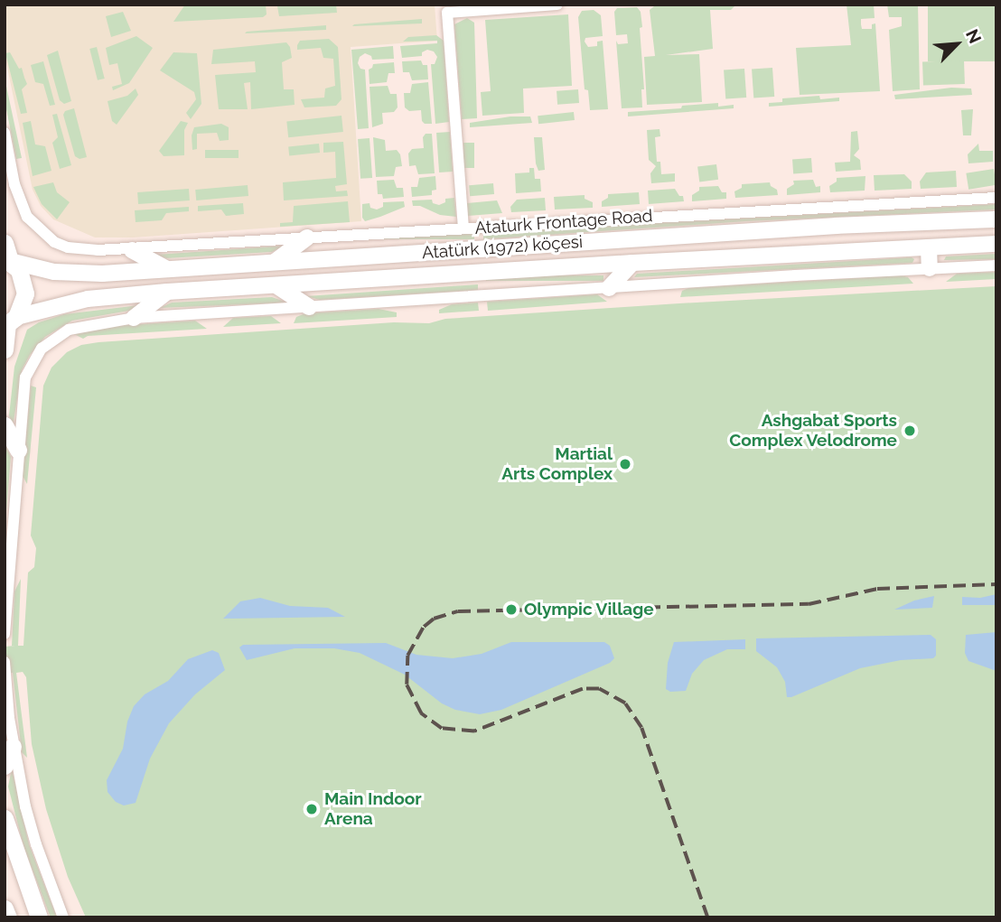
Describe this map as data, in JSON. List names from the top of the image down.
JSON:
{
  "streets": {
    "main road": ["Atatürk (1972) köçesi"],
    "street": ["Ataturk Frontage Road"]
  },
  "places": [
    "Ashgabat Sports Complex Velodrome",
    "Martial Arts Complex",
    "Olympic Village",
    "Main Indoor Arena"
  ],
  "north": "top right"
}
